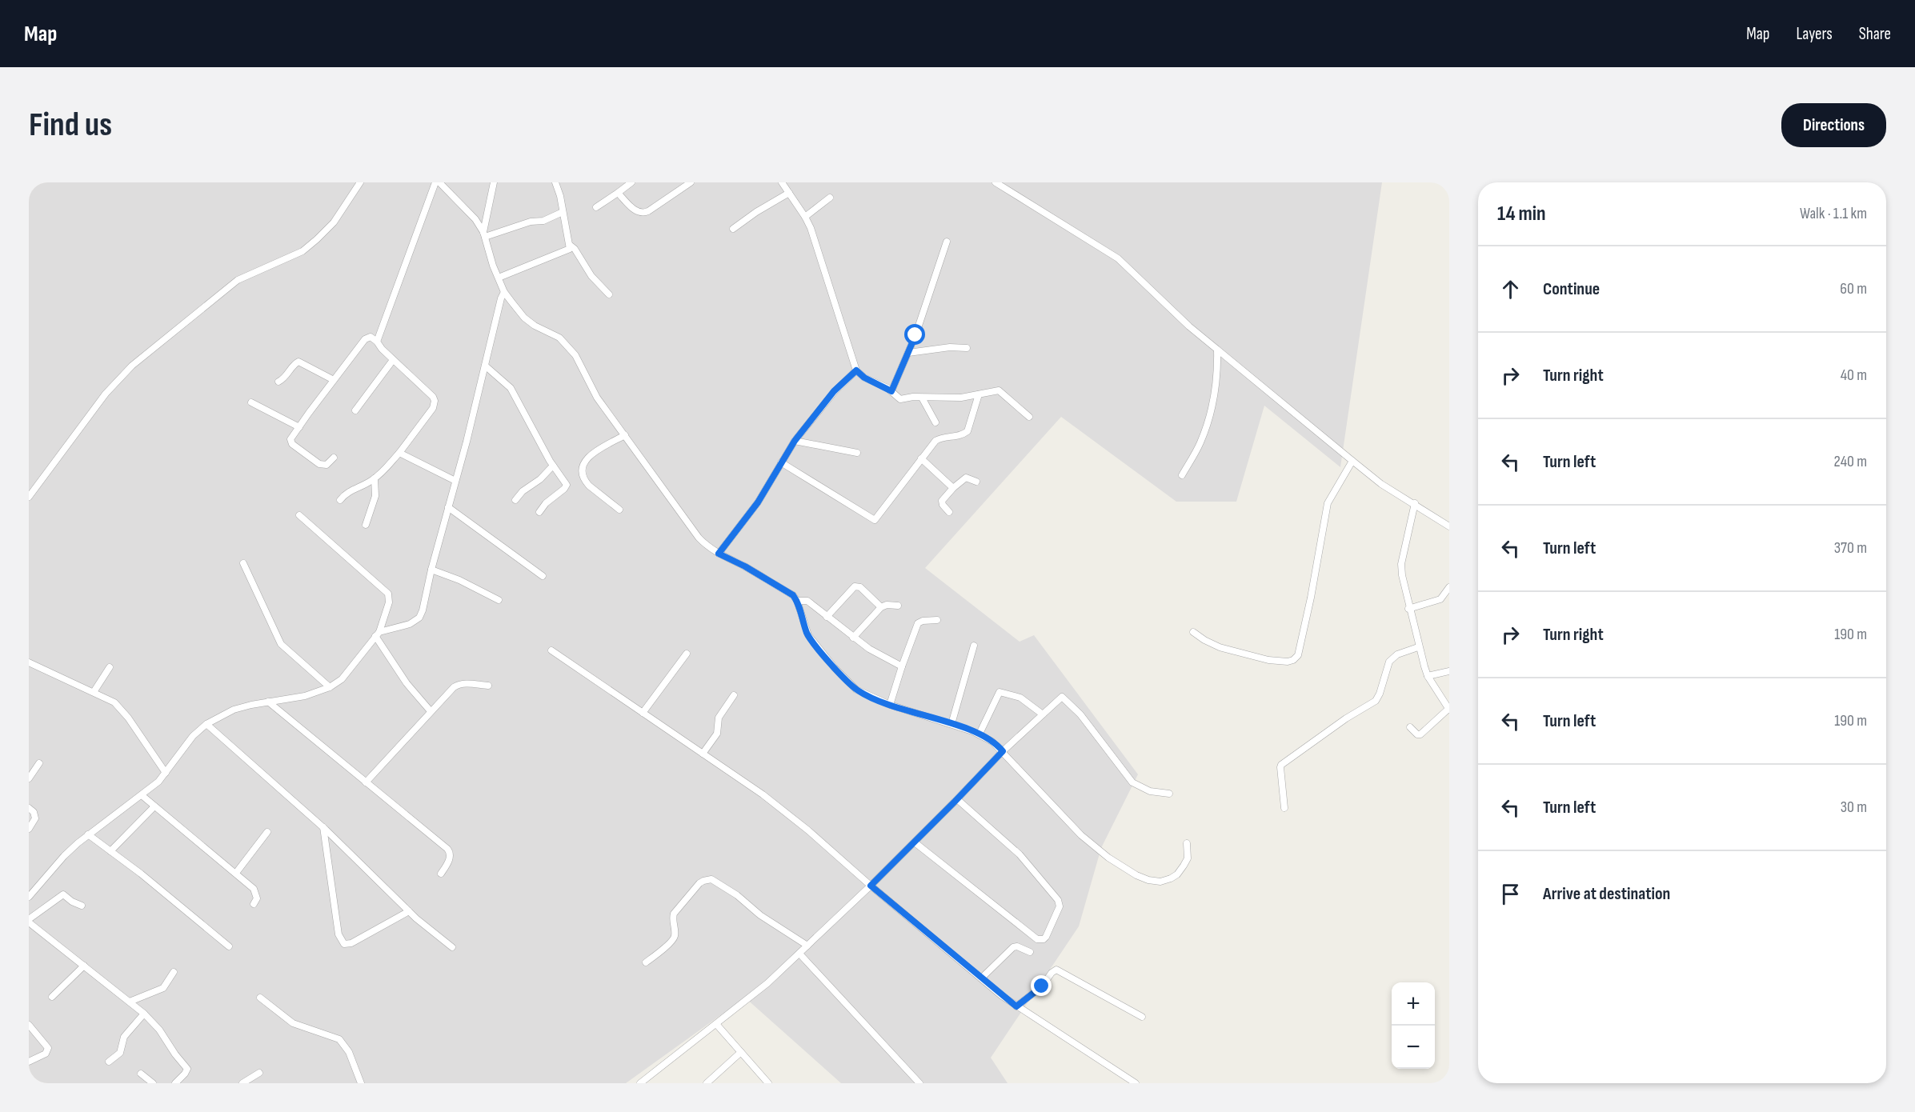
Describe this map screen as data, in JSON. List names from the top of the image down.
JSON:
{
  "page": {
    "header": "Map",
    "nav": ["Map", "Layers", "Share"],
    "buttons": "Directions",
    "title": "Find us",
    "heading": ["14 min", "Walk · 1.1 km"],
    "list": [
      ["Continue", "60 m"],
      ["Turn right", "40 m"],
      ["Turn left", "240 m"],
      ["Turn left", "370 m"],
      ["Turn right", "190 m"],
      ["Turn left", "190 m"],
      ["Turn left", "30 m"],
      "Arrive at destination"
    ],
    "map_buttons": ["+", "−"]
  }
}
